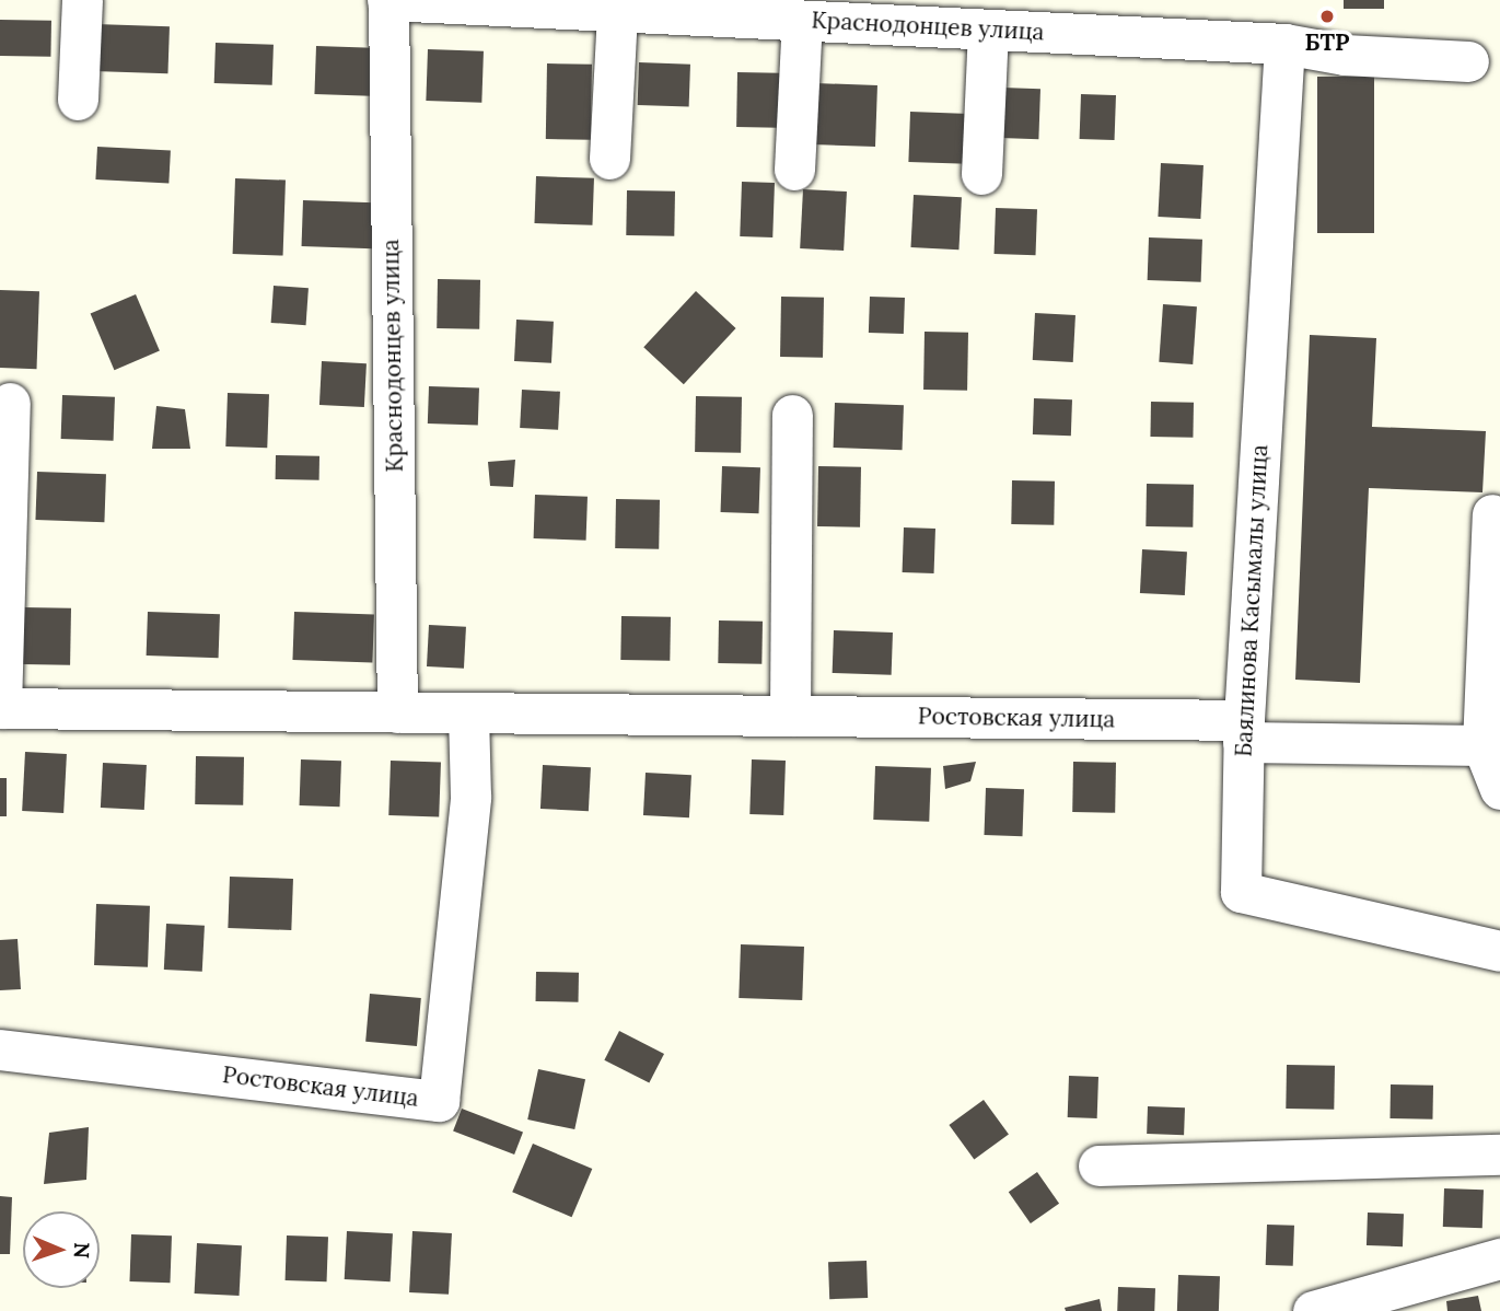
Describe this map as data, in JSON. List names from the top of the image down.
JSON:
{
  "streets": {
    "street": ["Краснодонцев улица", "Баялинова Касымалы улица", "Ростовская улица"]
  },
  "crossings": [
    ["Краснодонцев улица", "Баялинова Касымалы улица"],
    ["Краснодонцев улица", "Ростовская улица"],
    ["Баялинова Касымалы улица", "Ростовская улица"]
  ],
  "places": ["БТР"],
  "north": "right"
}
